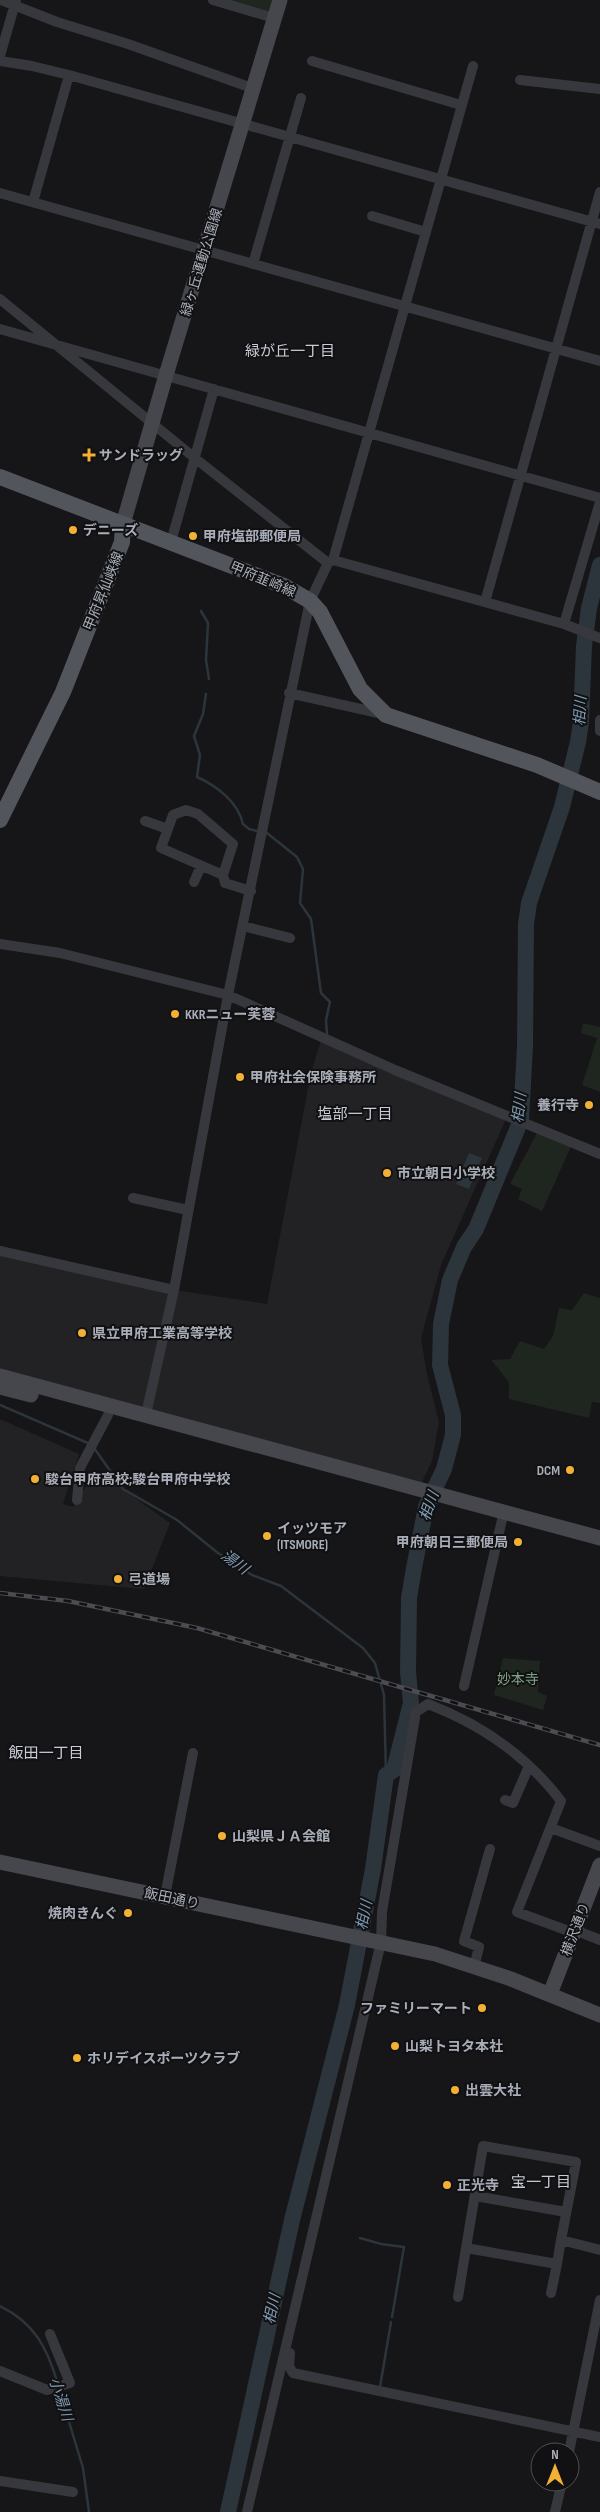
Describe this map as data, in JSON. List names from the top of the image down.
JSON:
{
  "streets": {
    "main road": ["甲府韮崎線", "甲府昇仙峡線"],
    "street": ["緑ヶ丘運動公園線", "飯田通り", "横沢通り"]
  },
  "crossings": [
    ["緑ヶ丘運動公園線", "甲府韮崎線"],
    ["緑ヶ丘運動公園線", "甲府昇仙峡線"],
    ["甲府韮崎線", "甲府昇仙峡線"]
  ],
  "districts": [
    "緑が丘一丁目",
    "塩部一丁目",
    "飯田一丁目",
    "宝一丁目"
  ],
  "water": ["相川", "湯川", "小湯川"],
  "parks": ["妙本寺"],
  "places": {
    "health": ["サンドラッグ"],
    "other": [
      "デニーズ",
      "甲府塩部郵便局",
      "KKRニュー芙蓉",
      "甲府社会保険事務所",
      "養行寺",
      "市立朝日小学校",
      "県立甲府工業高等学校",
      "DCM",
      "駿台甲府高校;駿台甲府中学校",
      "イッツモア (ITSMORE)",
      "甲府朝日三郵便局",
      "弓道場",
      "山梨県ＪＡ会館",
      "焼肉きんぐ",
      "ファミリーマート",
      "山梨トヨタ本社",
      "ホリデイスポーツクラブ",
      "出雲大社",
      "正光寺"
    ]
  },
  "north": "top"
}
